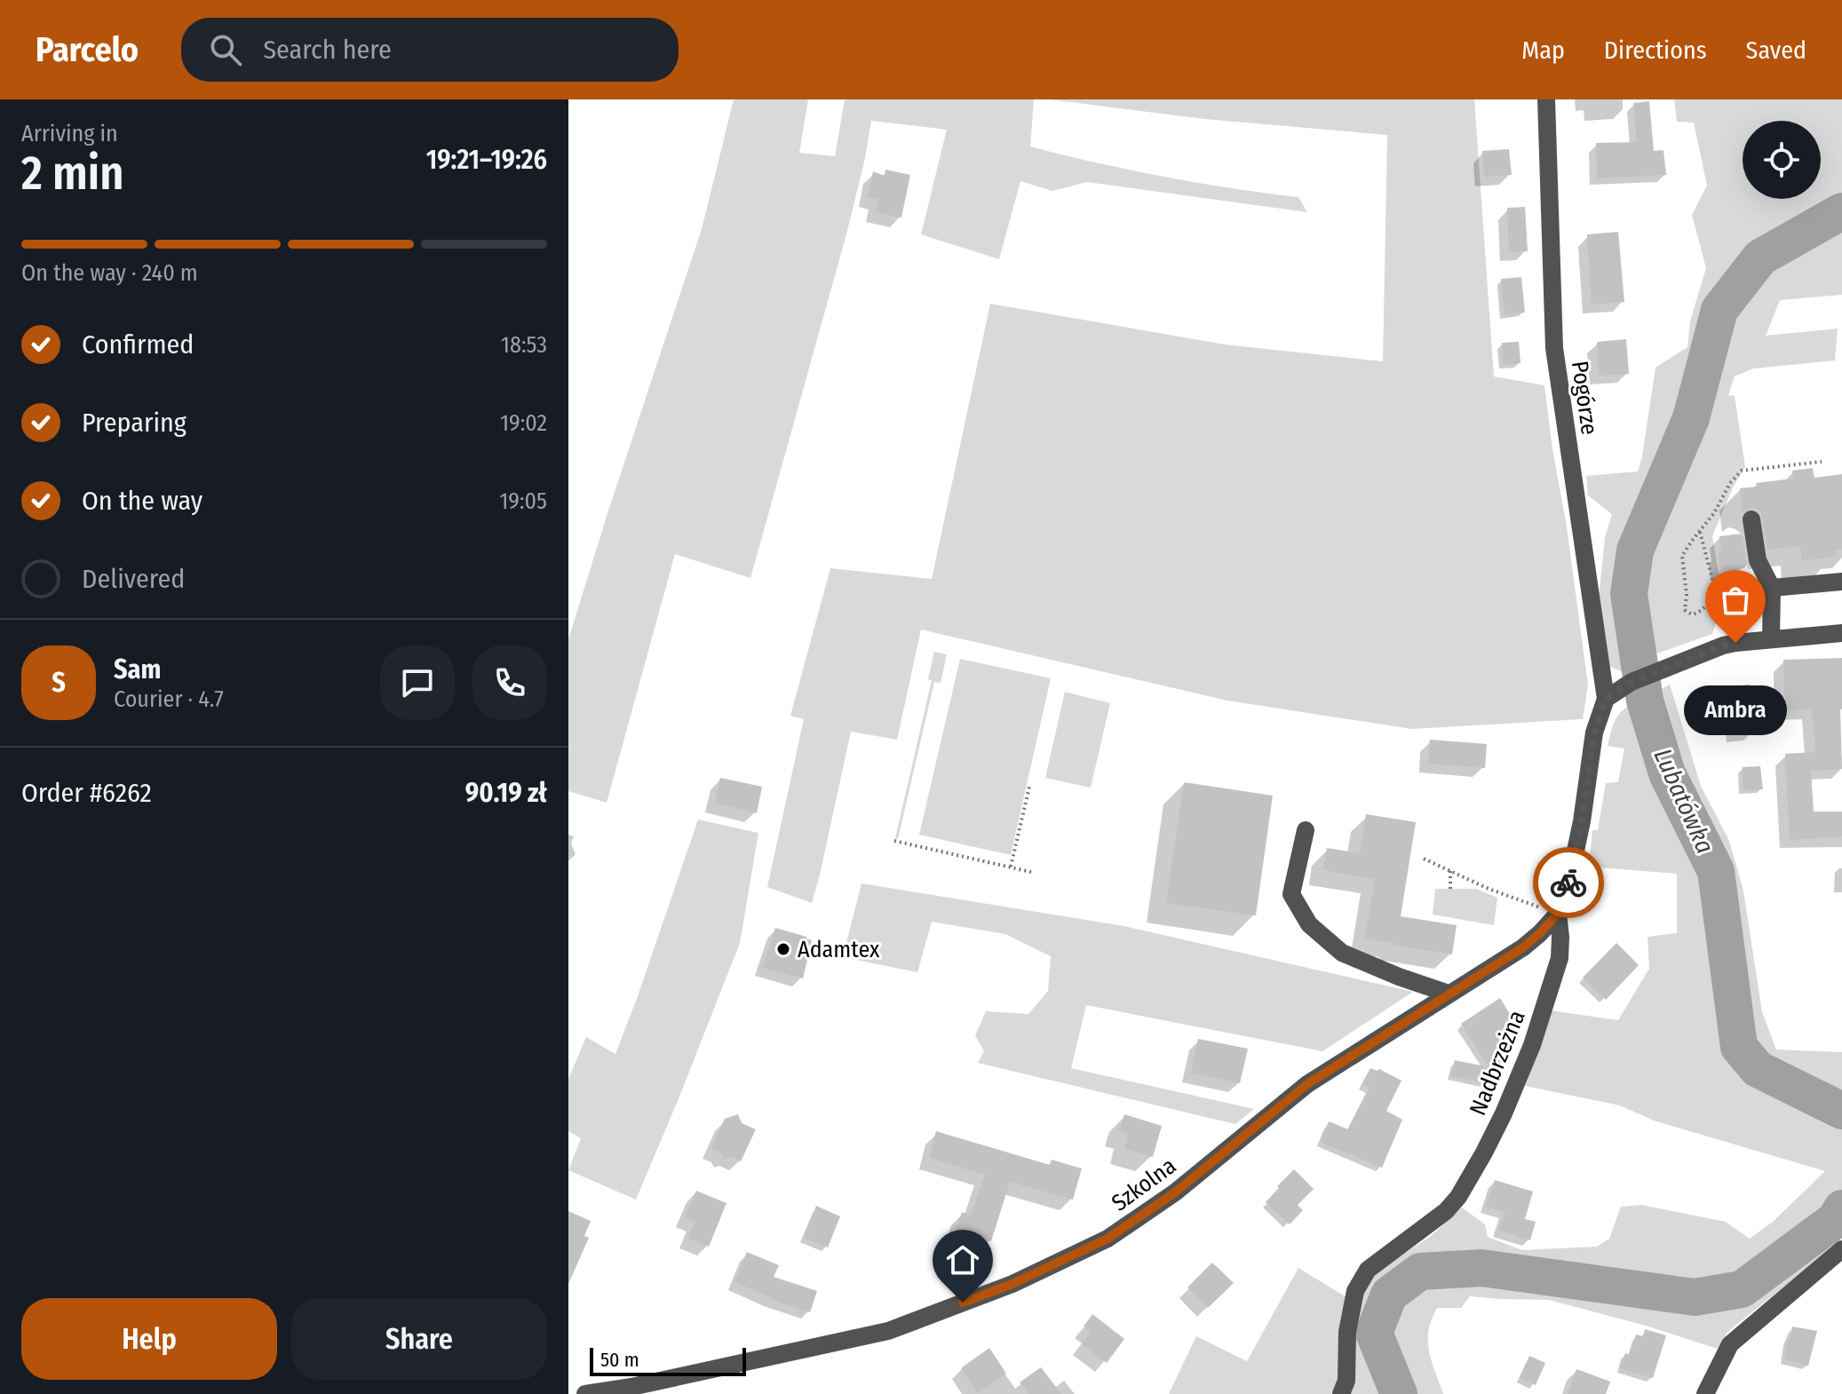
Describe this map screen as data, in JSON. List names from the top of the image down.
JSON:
{
  "streets": {
    "street": ["Pogórze", "Nadbrzeżna", "Szkolna"]
  },
  "crossings": [
    ["Pogórze", "Nadbrzeżna"],
    ["Nadbrzeżna", "Szkolna"]
  ],
  "water": ["Lubatówka"],
  "places": ["Ambra", "Adamtex"],
  "scale_bar": "50 m",
  "page": {
    "header": "Parcelo",
    "search": "Search here",
    "nav": ["Map", "Directions", "Saved"],
    "heading": ["2 min", "Arriving in", "19:21–19:26"],
    "panel": [
      "Sam",
      "Courier · 4.7",
      "Order #6262",
      "90.19 zł"
    ],
    "bar": "On the way · 240 m",
    "list": [
      ["Confirmed", "18:53"],
      ["Preparing", "19:02"],
      ["On the way", "19:05"],
      "Delivered"
    ],
    "round": "S",
    "bubble": "Ambra",
    "buttons": ["Help", "Share"],
    "scale": "50 m"
  }
}
